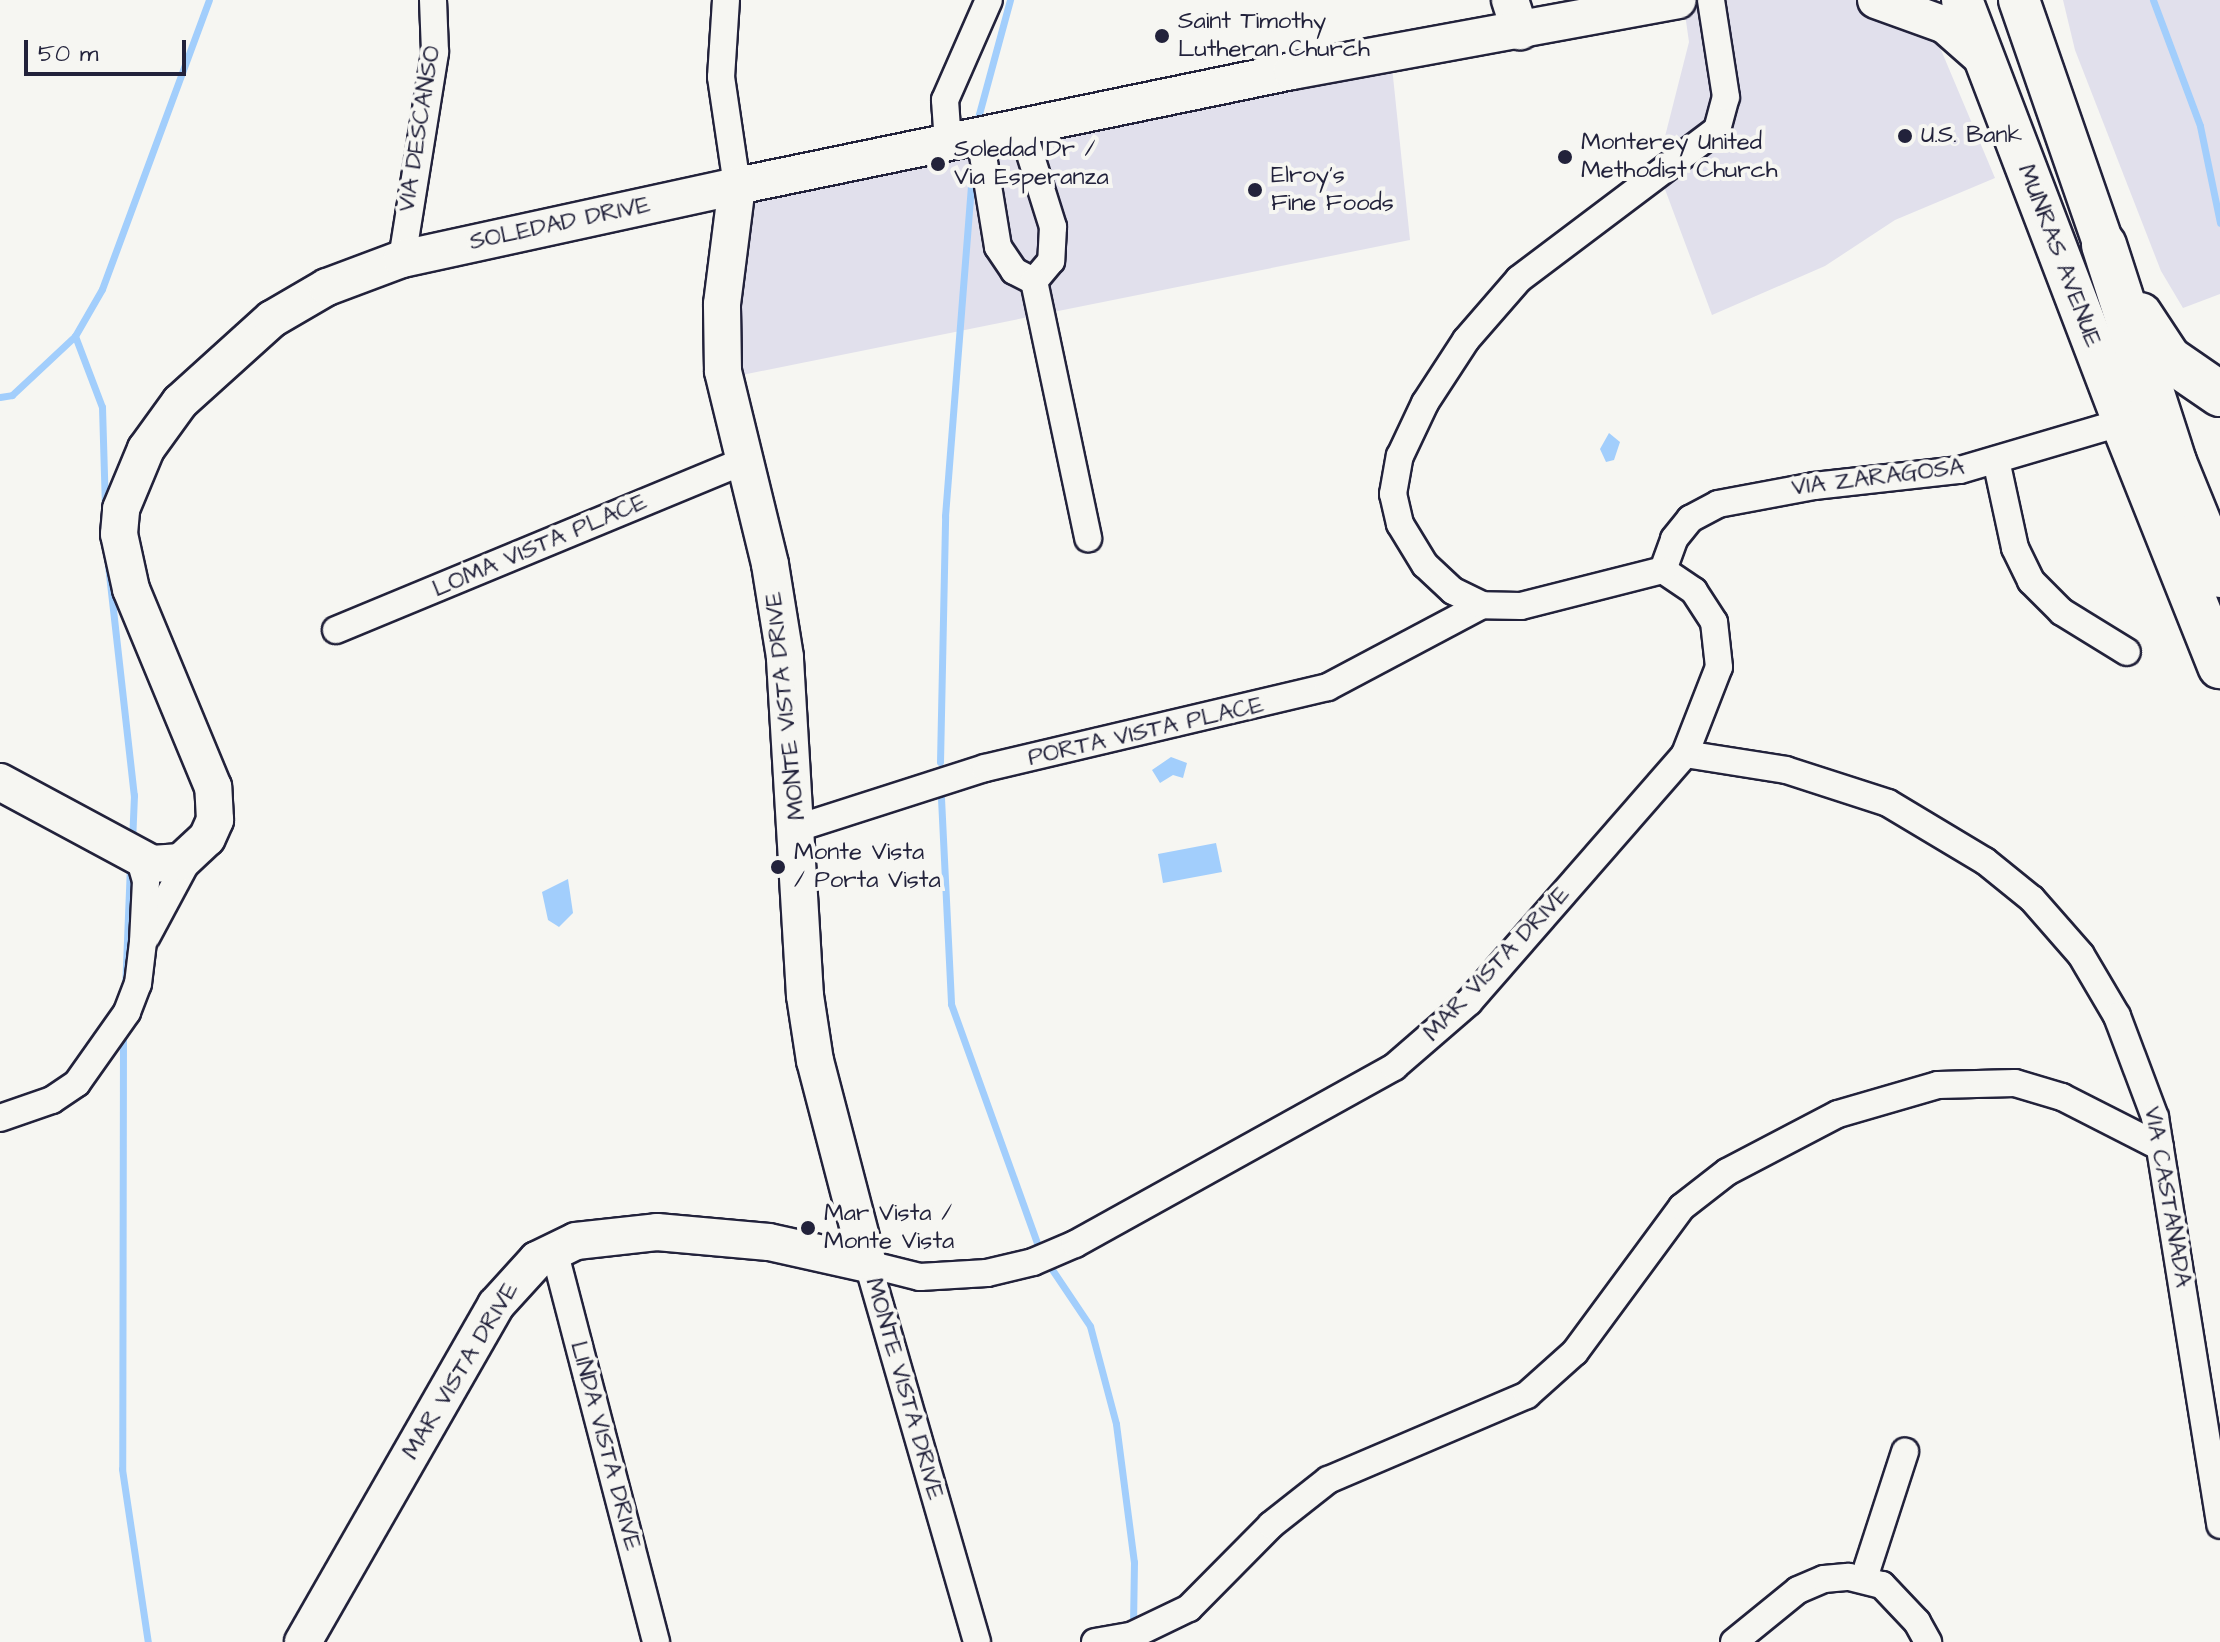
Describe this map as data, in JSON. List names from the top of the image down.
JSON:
{
  "streets": {
    "main road": ["MUNRAS AVENUE"],
    "street": [
      "VIA DESCANSO",
      "SOLEDAD DRIVE",
      "VIA ZARAGOSA",
      "LOMA VISTA PLACE",
      "MONTE VISTA DRIVE",
      "PORTA VISTA PLACE",
      "MAR VISTA DRIVE",
      "VIA CASTANADA",
      "LINDA VISTA DRIVE"
    ]
  },
  "crossings": [
    ["VIA DESCANSO", "SOLEDAD DRIVE"],
    ["SOLEDAD DRIVE", "MONTE VISTA DRIVE"],
    ["MUNRAS AVENUE", "VIA ZARAGOSA"],
    ["VIA ZARAGOSA", "MAR VISTA DRIVE"],
    ["LOMA VISTA PLACE", "MONTE VISTA DRIVE"],
    ["MONTE VISTA DRIVE", "PORTA VISTA PLACE"],
    ["MONTE VISTA DRIVE", "MAR VISTA DRIVE"],
    ["MAR VISTA DRIVE", "VIA CASTANADA"],
    ["MAR VISTA DRIVE", "LINDA VISTA DRIVE"]
  ],
  "places": [
    "Saint Timothy Lutheran Church",
    "U.S. Bank",
    "Monterey United Methodist Church",
    "Soledad Dr / Via Esperanza",
    "Elroy’s Fine Foods",
    "Monte Vista / Porta Vista",
    "Mar Vista / Monte Vista"
  ],
  "scale_bar": "50 m"
}
